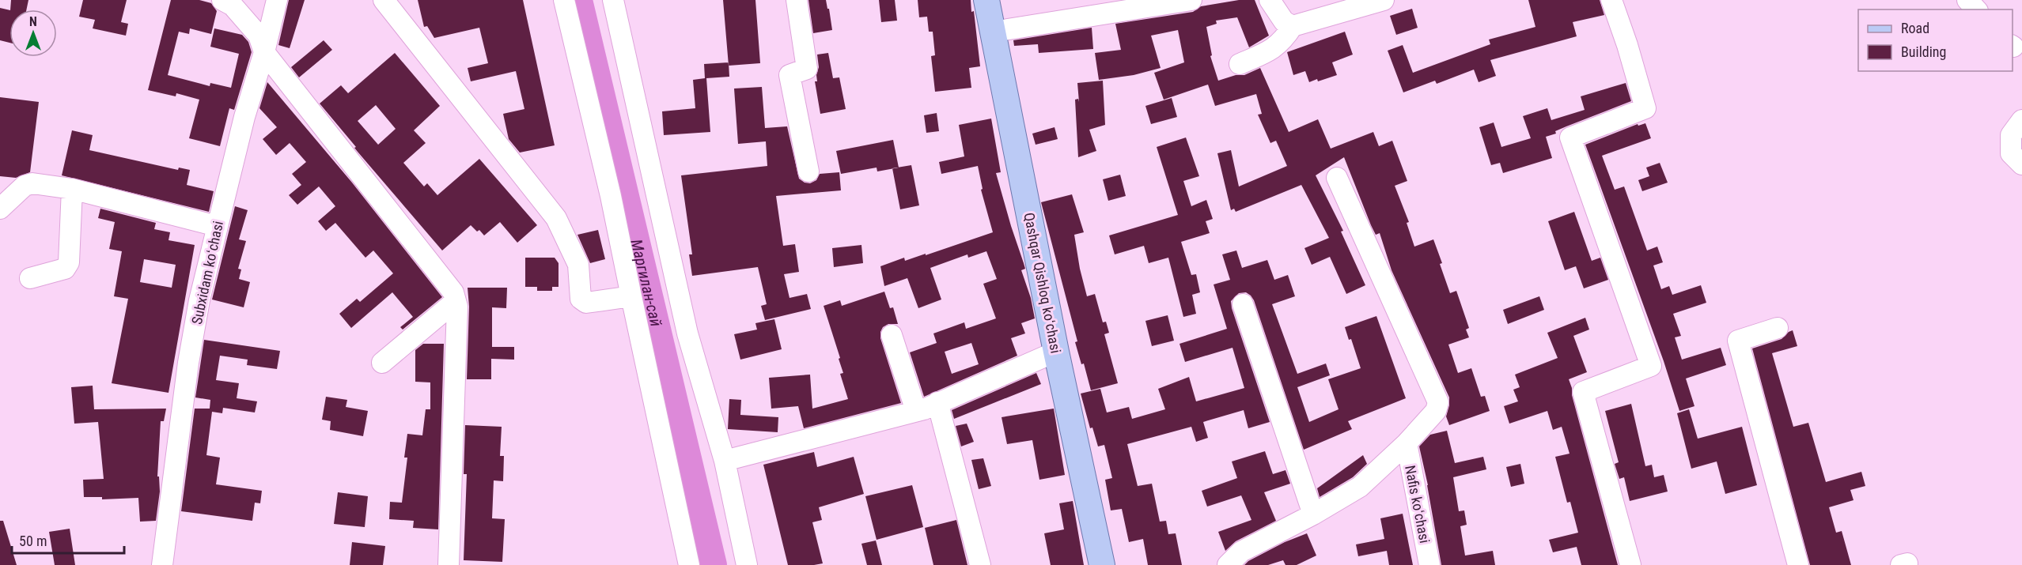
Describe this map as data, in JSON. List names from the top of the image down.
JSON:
{
  "streets": {
    "main road": ["Qashqar Qishloq koʻchasi"],
    "street": ["Subxidam koʻchasi", "Nafis koʻchasi"]
  },
  "water": ["Маргилан-сай"],
  "legend": ["Road", "Building"],
  "scale_bar": "50 m",
  "north": "top"
}
